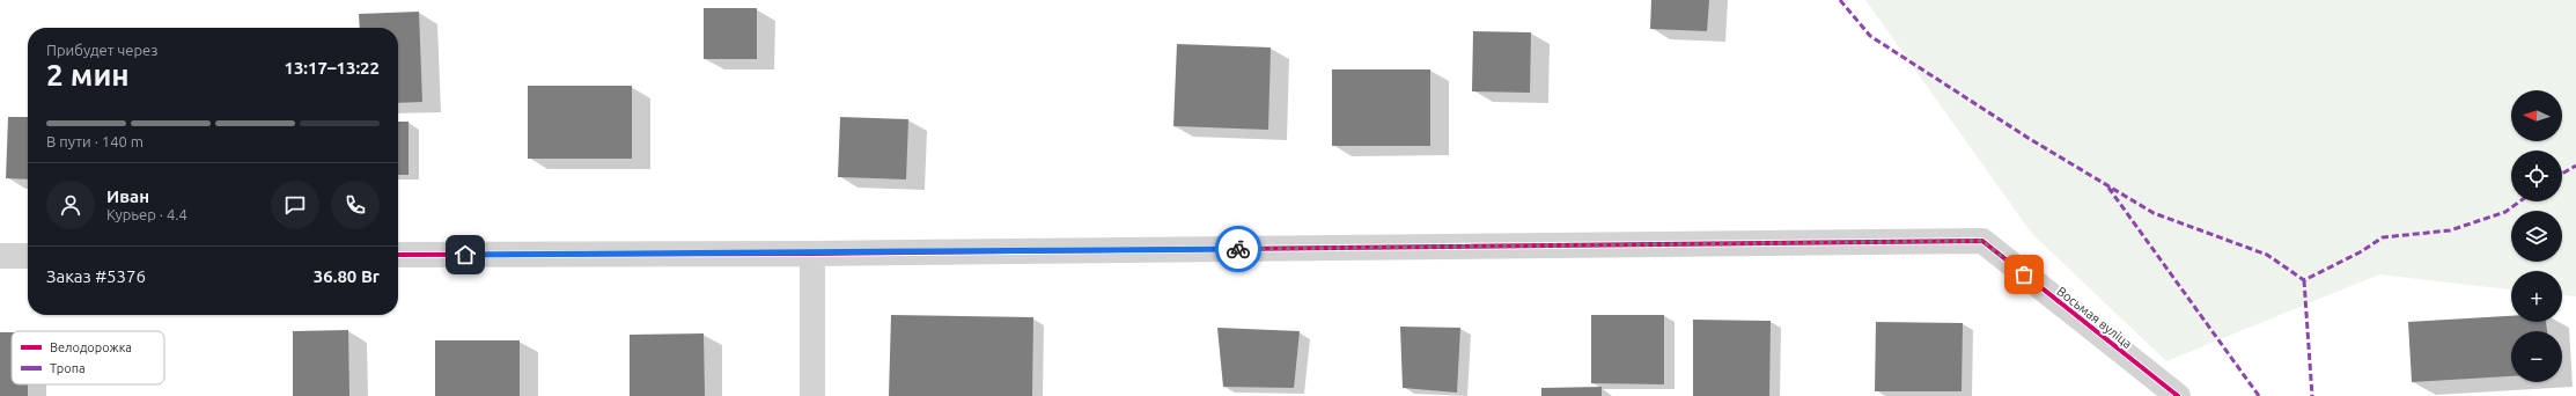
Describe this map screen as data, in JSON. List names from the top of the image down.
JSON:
{
  "streets": {
    "street": ["Восьмая вуліца"]
  },
  "legend": ["Велодорожка", "Тропа"],
  "north": "left",
  "page": {
    "heading": ["2 мин", "Прибудет через", "13:17–13:22"],
    "panel": [
      "Иван",
      "Курьер · 4.4",
      "Заказ #5376",
      "36.80 Br"
    ],
    "map_buttons": ["+", "−"],
    "bar": "В пути · 140 m"
  }
}
